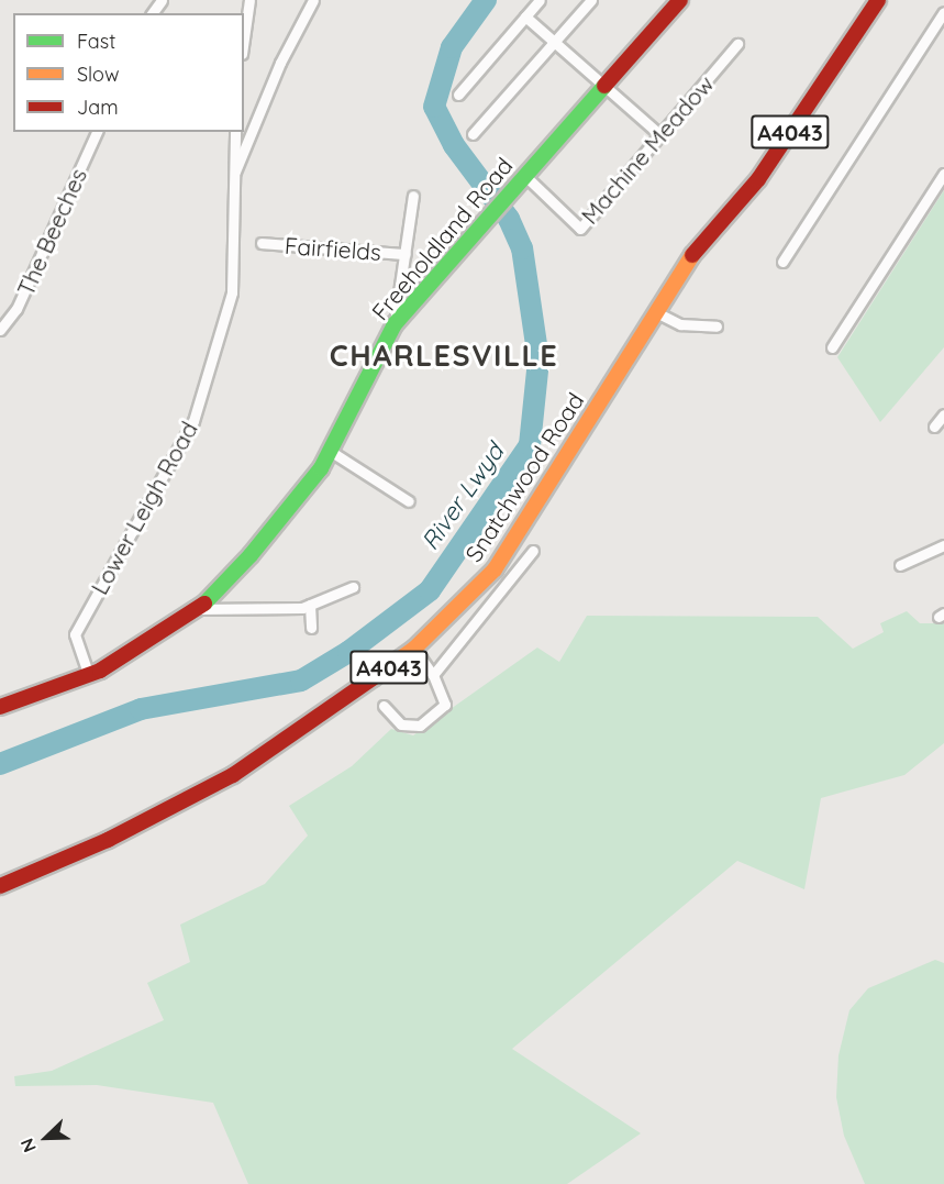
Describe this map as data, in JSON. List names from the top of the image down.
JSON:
{
  "streets": {
    "main road": ["A4043", "Freeholdland Road", "Snatchwood Road"],
    "street": [
      "Machine Meadow",
      "The Beeches",
      "Fairfields",
      "Lower Leigh Road"
    ]
  },
  "crossings": [
    ["A4043", "Snatchwood Road"],
    ["Machine Meadow", "Freeholdland Road"],
    ["Freeholdland Road", "Lower Leigh Road"]
  ],
  "districts": ["CHARLESVILLE"],
  "water": ["River Lwyd"],
  "legend": ["Fast", "Slow", "Jam"],
  "north": "bottom left"
}
